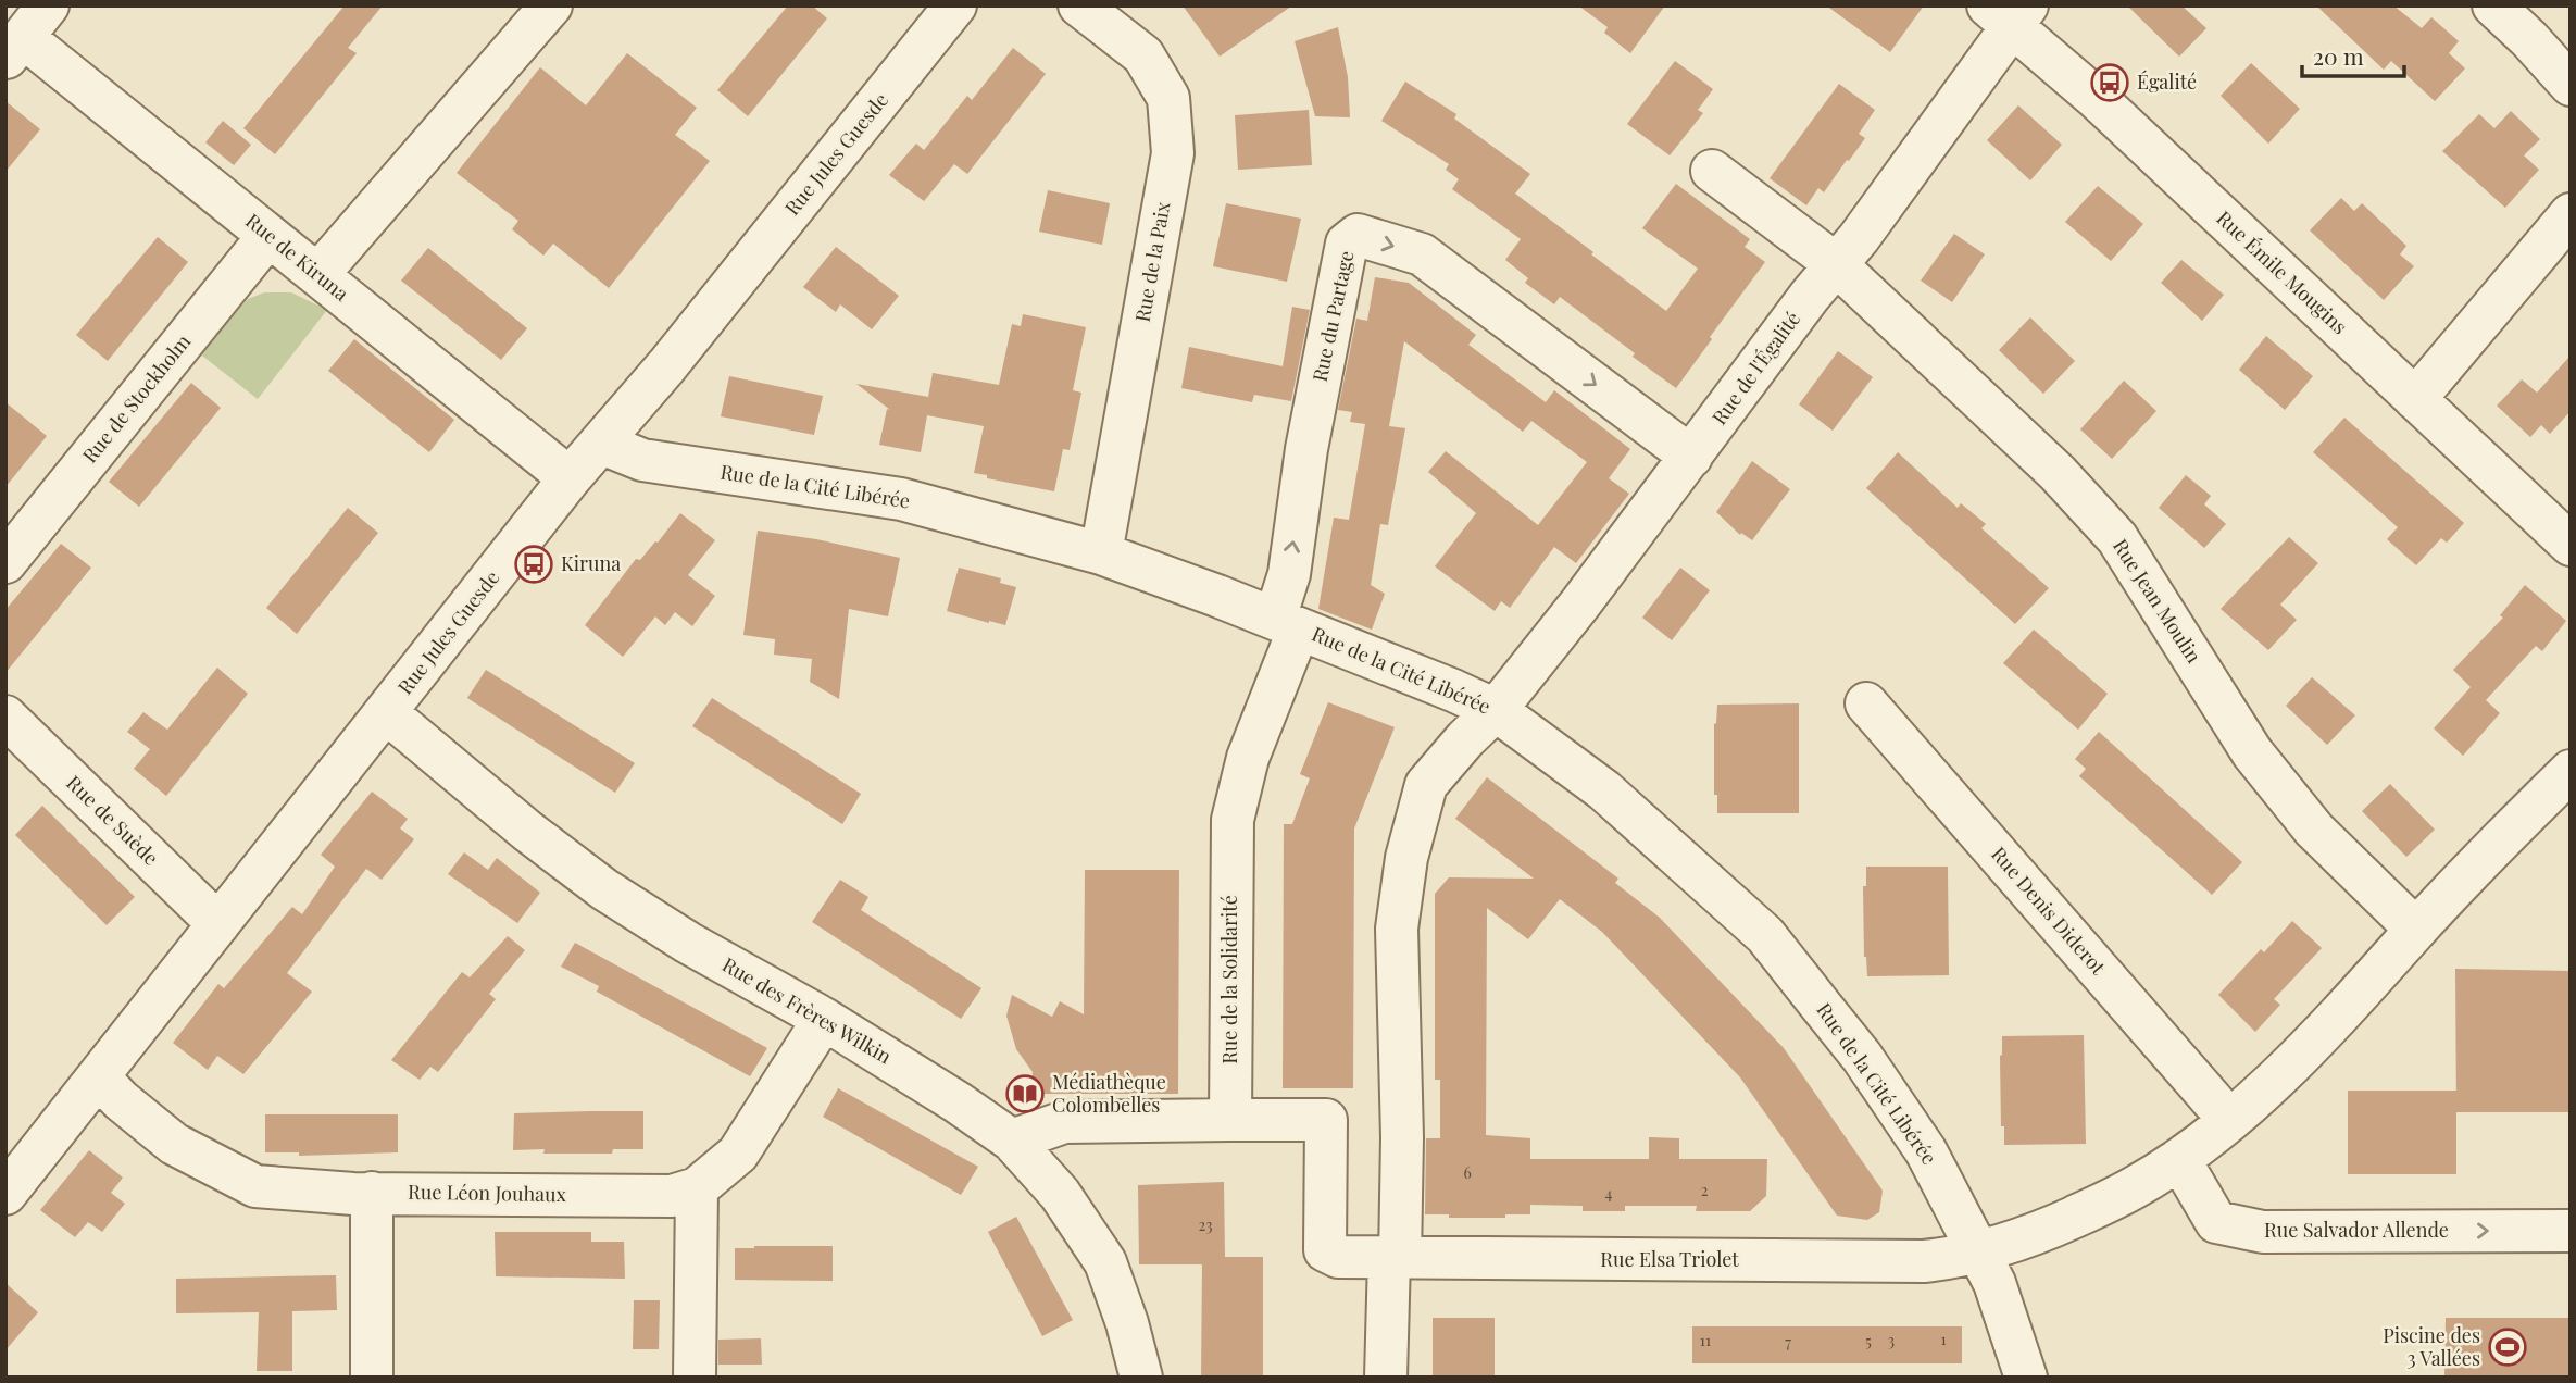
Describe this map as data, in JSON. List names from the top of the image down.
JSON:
{
  "streets": {
    "street": [
      "Rue Jules Guesde",
      "Rue de Kiruna",
      "Rue de la Paix",
      "Rue Émile Mougins",
      "Rue du Partage",
      "Rue de l'Égalité",
      "Rue de Stockholm",
      "Rue de la Cité Libérée",
      "Rue Jean Moulin",
      "Rue de Suède",
      "Rue Denis Diderot",
      "Rue de la Solidarité",
      "Rue des Frères Wilkin",
      "Rue Léon Jouhaux",
      "Rue Salvador Allende",
      "Rue Elsa Triolet"
    ]
  },
  "crossings": [
    ["Rue Jules Guesde", "Rue de Kiruna"],
    ["Rue Jules Guesde", "Rue de la Cité Libérée"],
    ["Rue Jules Guesde", "Rue de Suède"],
    ["Rue Jules Guesde", "Rue des Frères Wilkin"],
    ["Rue Jules Guesde", "Rue Léon Jouhaux"],
    ["Rue de Kiruna", "Rue de Stockholm"],
    ["Rue de la Paix", "Rue de la Cité Libérée"],
    ["Rue Émile Mougins", "Rue de l'Égalité"],
    ["Rue du Partage", "Rue de l'Égalité"],
    ["Rue du Partage", "Rue de la Cité Libérée"],
    ["Rue du Partage", "Rue de la Solidarité"],
    ["Rue de l'Égalité", "Rue de la Cité Libérée"],
    ["Rue de l'Égalité", "Rue Jean Moulin"],
    ["Rue de l'Égalité", "Rue Elsa Triolet"],
    ["Rue de la Cité Libérée", "Rue de la Solidarité"],
    ["Rue de la Cité Libérée", "Rue Elsa Triolet"],
    ["Rue des Frères Wilkin", "Rue Léon Jouhaux"]
  ],
  "one_way": ["Rue Salvador Allende"],
  "places": {
    "bus stop": ["Égalité", "Kiruna"],
    "library": ["Médiathèque Colombelles"],
    "sports": ["Piscine des 3 Vallées"]
  },
  "house_numbers": [
    "6",
    "2",
    "4",
    "23",
    "1",
    "11",
    "3",
    "5",
    "7"
  ],
  "scale_bar": "20 m"
}
